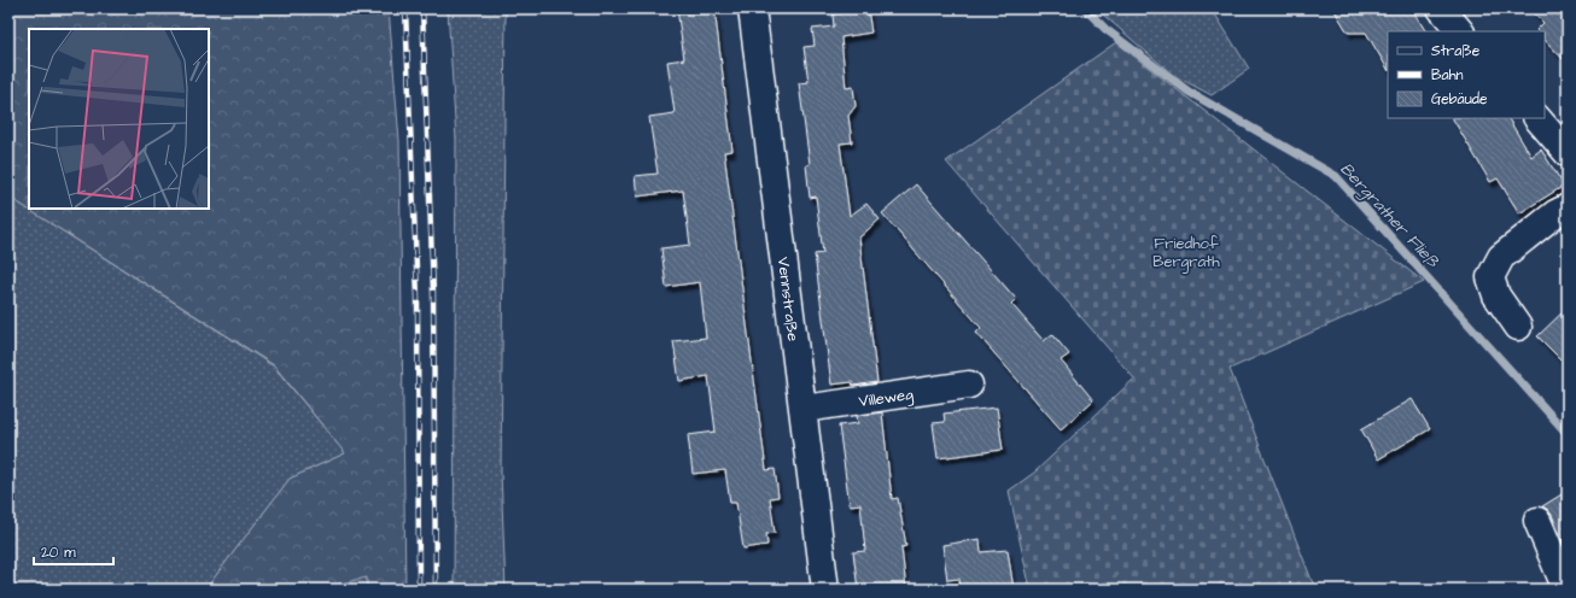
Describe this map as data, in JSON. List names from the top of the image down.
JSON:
{
  "streets": {
    "street": ["Vennstraße", "Villeweg"]
  },
  "crossings": [
    ["Vennstraße", "Villeweg"]
  ],
  "water": ["Bergrather Fließ"],
  "parks": ["Friedhof Bergrath"],
  "legend": ["Straße", "Bahn", "Gebäude"],
  "scale_bar": "20 m"
}
